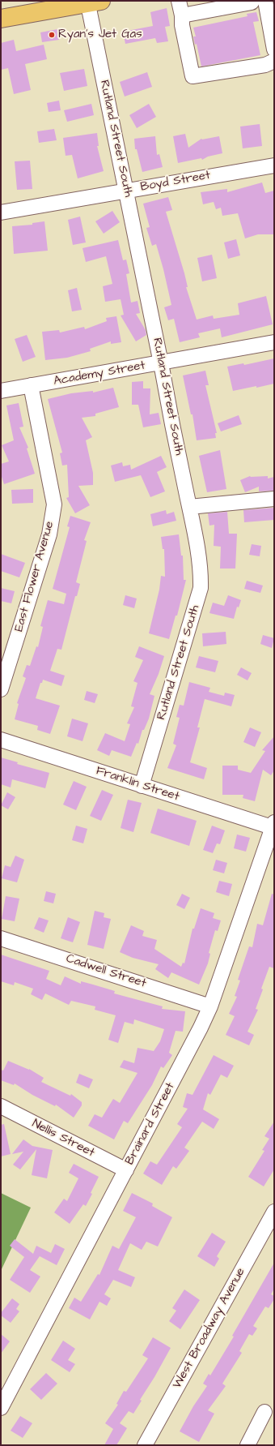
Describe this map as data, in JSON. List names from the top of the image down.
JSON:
{
  "streets": {
    "street": [
      "Rutland Street South",
      "Boyd Street",
      "Academy Street",
      "East Flower Avenue",
      "Franklin Street",
      "Cadwell Street",
      "Brainard Street",
      "Nellis Street",
      "West Broadway Avenue"
    ]
  },
  "crossings": [
    ["Rutland Street South", "Boyd Street"],
    ["Rutland Street South", "Academy Street"],
    ["Rutland Street South", "Franklin Street"],
    ["Academy Street", "East Flower Avenue"],
    ["Franklin Street", "Brainard Street"],
    ["Cadwell Street", "Brainard Street"],
    ["Brainard Street", "Nellis Street"]
  ],
  "places": ["Ryan's Jet Gas"]
}
